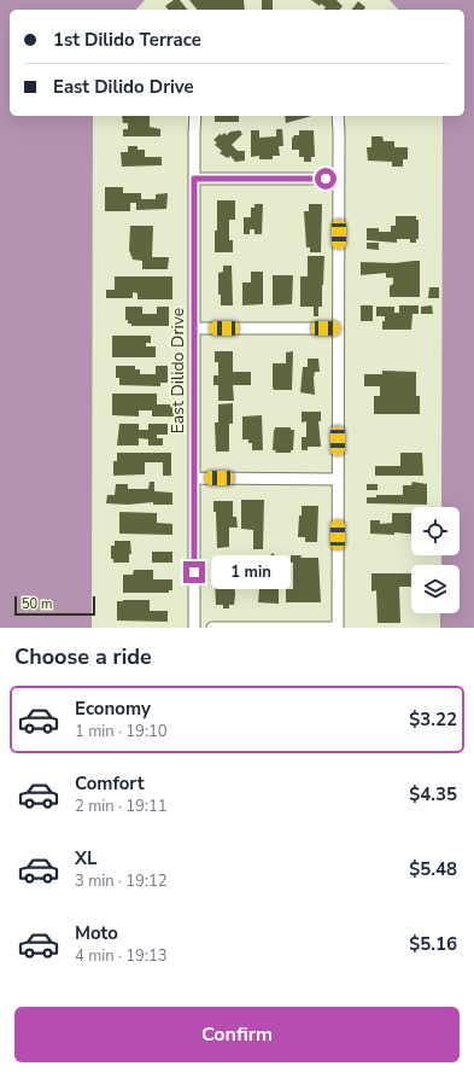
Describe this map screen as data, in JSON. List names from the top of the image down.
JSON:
{
  "streets": {
    "street": ["East Dilido Drive"]
  },
  "scale_bar": "50 m",
  "page": {
    "banner": ["1st Dilido Terrace", "East Dilido Drive"],
    "bubble": "1 min",
    "scale": "50 m",
    "heading": "Choose a ride",
    "list": [
      {
        "name": "Economy",
        "note": "1 min · 19:10",
        "value": "$3.22"
      },
      {
        "name": "Comfort",
        "note": "2 min · 19:11",
        "value": "$4.35"
      },
      {
        "name": "XL",
        "note": "3 min · 19:12",
        "value": "$5.48"
      },
      {
        "name": "Moto",
        "note": "4 min · 19:13",
        "value": "$5.16"
      }
    ],
    "buttons": "Confirm"
  }
}
